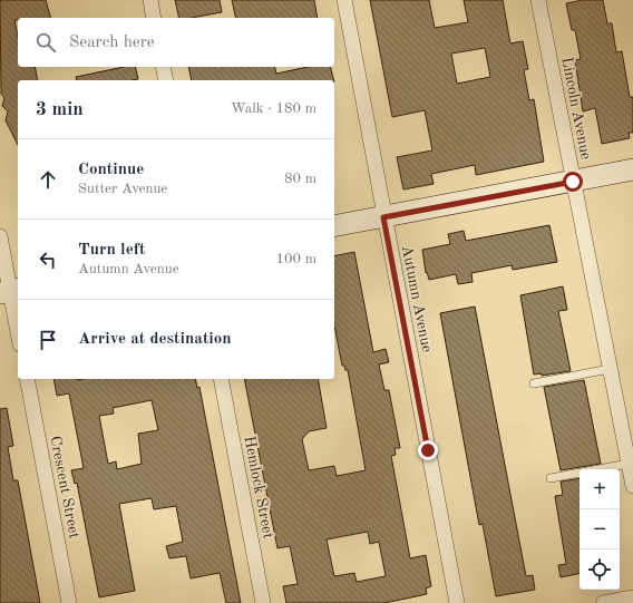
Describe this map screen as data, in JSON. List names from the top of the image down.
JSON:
{
  "streets": {
    "street": [
      "Lincoln Avenue",
      "Autumn Avenue",
      "Crescent Street",
      "Hemlock Street"
    ]
  },
  "page": {
    "search": "Search here",
    "heading": ["3 min", "Walk · 180 m"],
    "list": [
      ["Continue", "Sutter Avenue", "80 m"],
      ["Turn left", "Autumn Avenue", "100 m"],
      "Arrive at destination"
    ],
    "map_buttons": ["+", "−"]
  }
}
